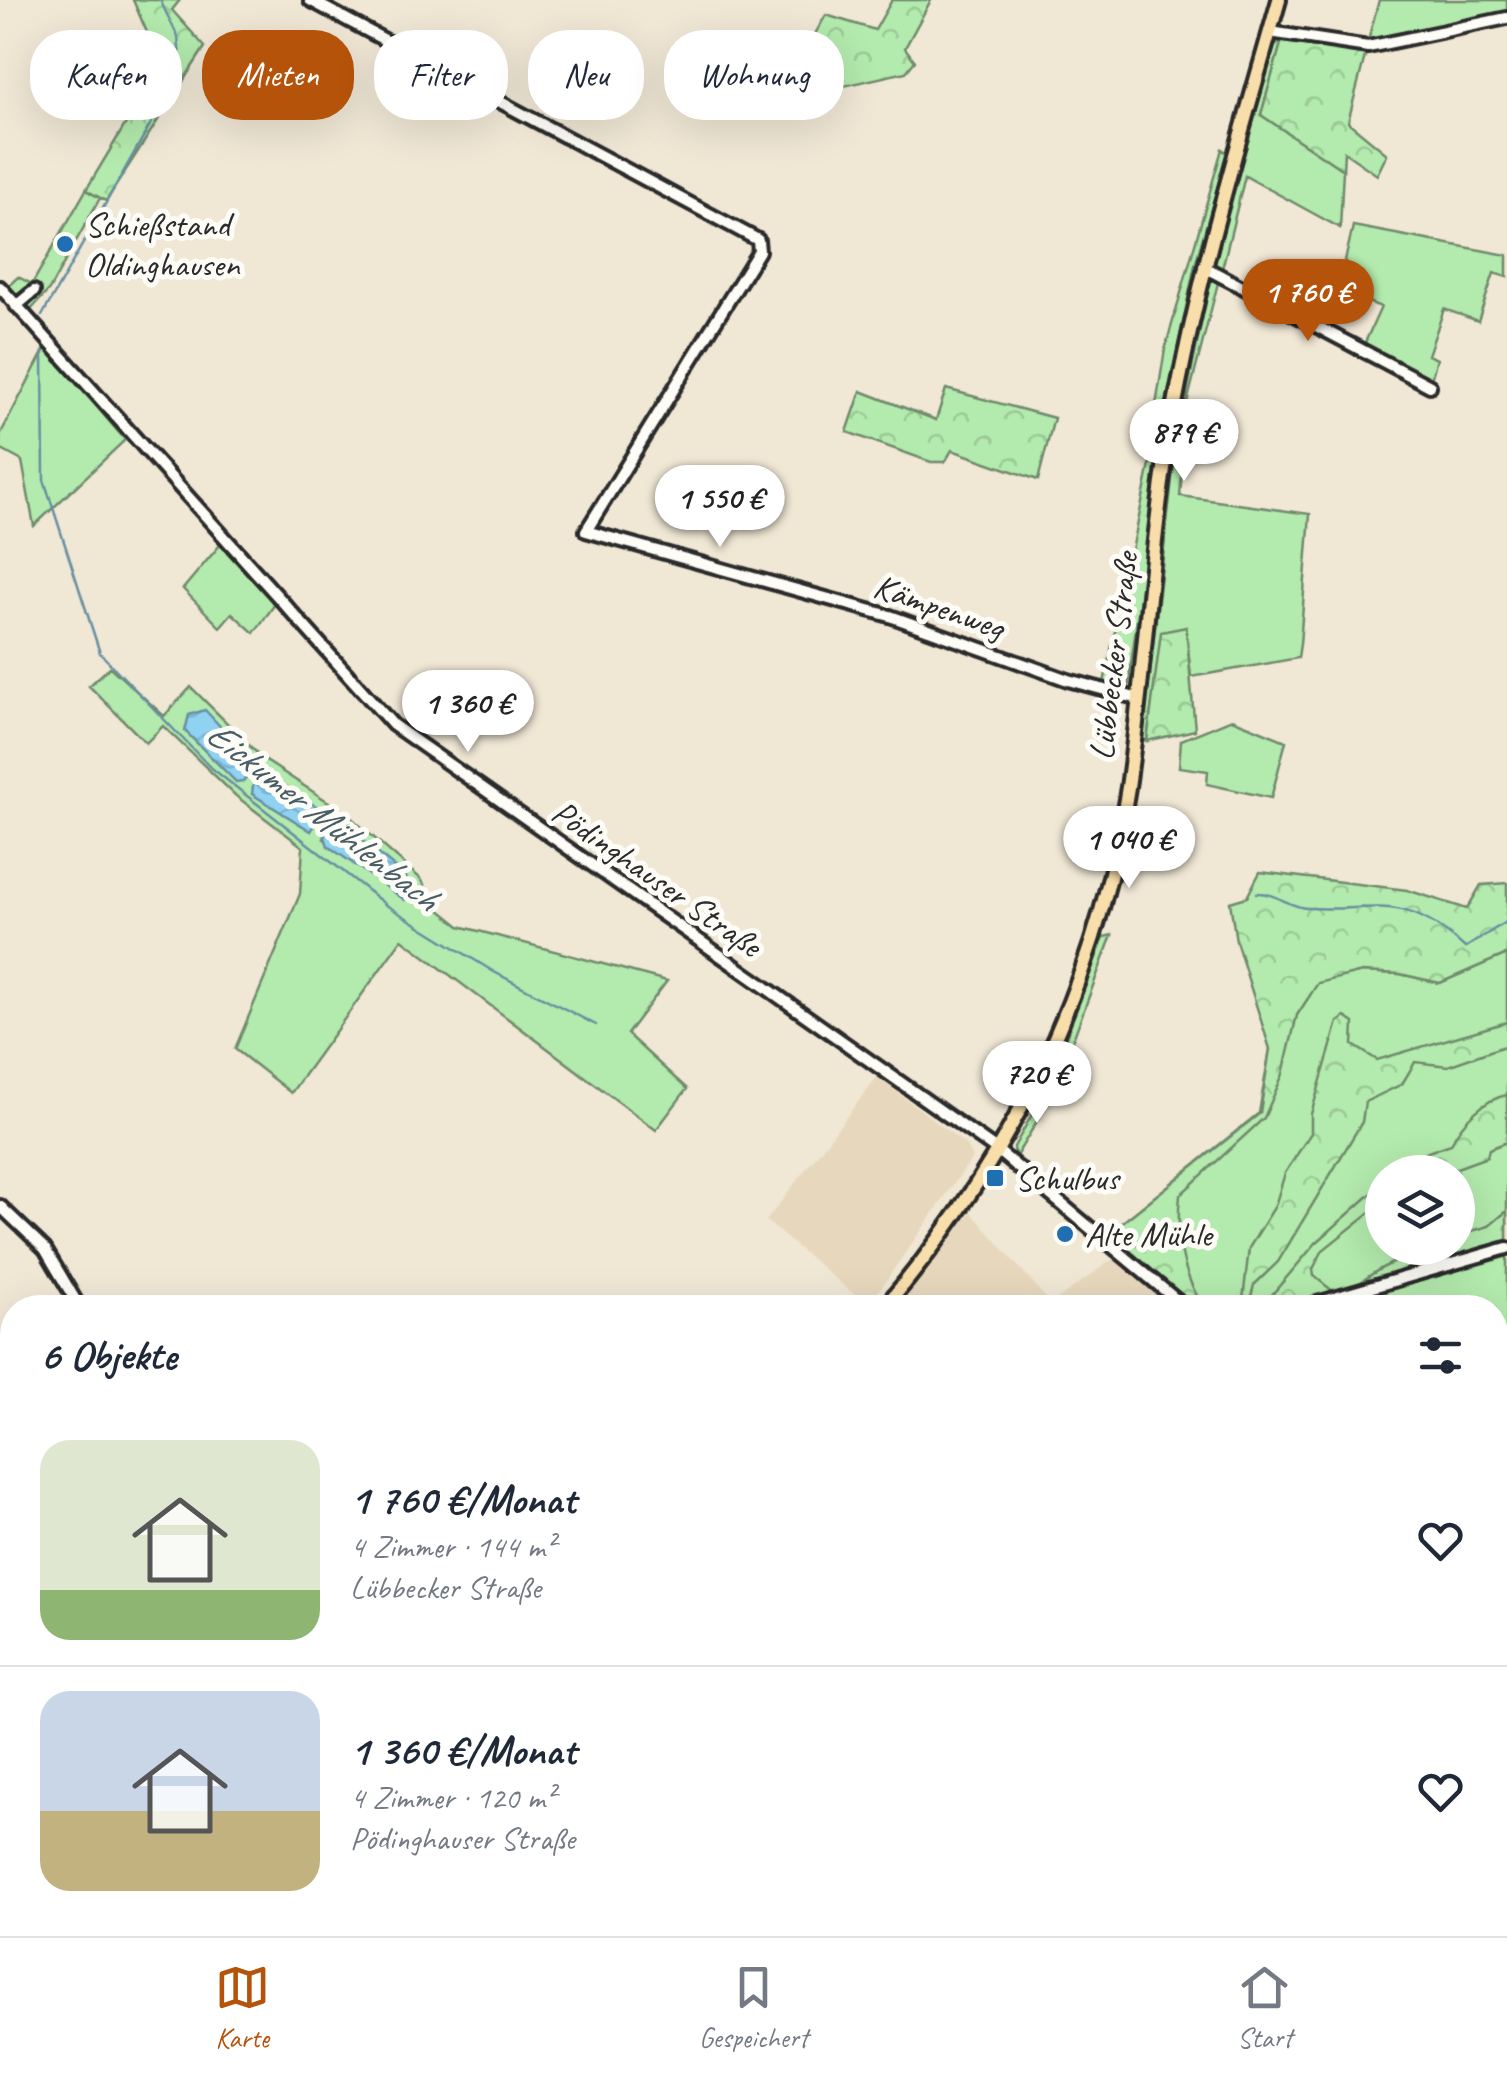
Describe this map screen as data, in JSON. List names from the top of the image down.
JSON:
{
  "streets": {
    "main road": ["Lübbecker Straße"],
    "street": ["Kämpenweg", "Pödinghauser Straße"]
  },
  "crossings": [
    ["Kämpenweg", "Lübbecker Straße"],
    ["Lübbecker Straße", "Pödinghauser Straße"]
  ],
  "water": ["Eickumer Mühlenbach"],
  "places": {
    "other": ["Schießstand Oldinghausen", "Alte Mühle"],
    "transit": ["Schulbus"]
  },
  "page": {
    "chip": [
      "Kaufen",
      "Mieten",
      "Filter",
      "Neu",
      "Wohnung"
    ],
    "price": [
      "1 760 €",
      "879 €",
      "1 550 €",
      "1 360 €",
      "1 040 €",
      "720 €"
    ],
    "heading": "6 Objekte",
    "list": [
      {
        "name": "1 760 €/Monat",
        "note": "4 Zimmer · 144 m² · Lübbecker Straße"
      },
      {
        "name": "1 360 €/Monat",
        "note": "4 Zimmer · 120 m² · Pödinghauser Straße"
      }
    ],
    "tabs": ["Karte", "Gespeichert", "Start"]
  }
}
